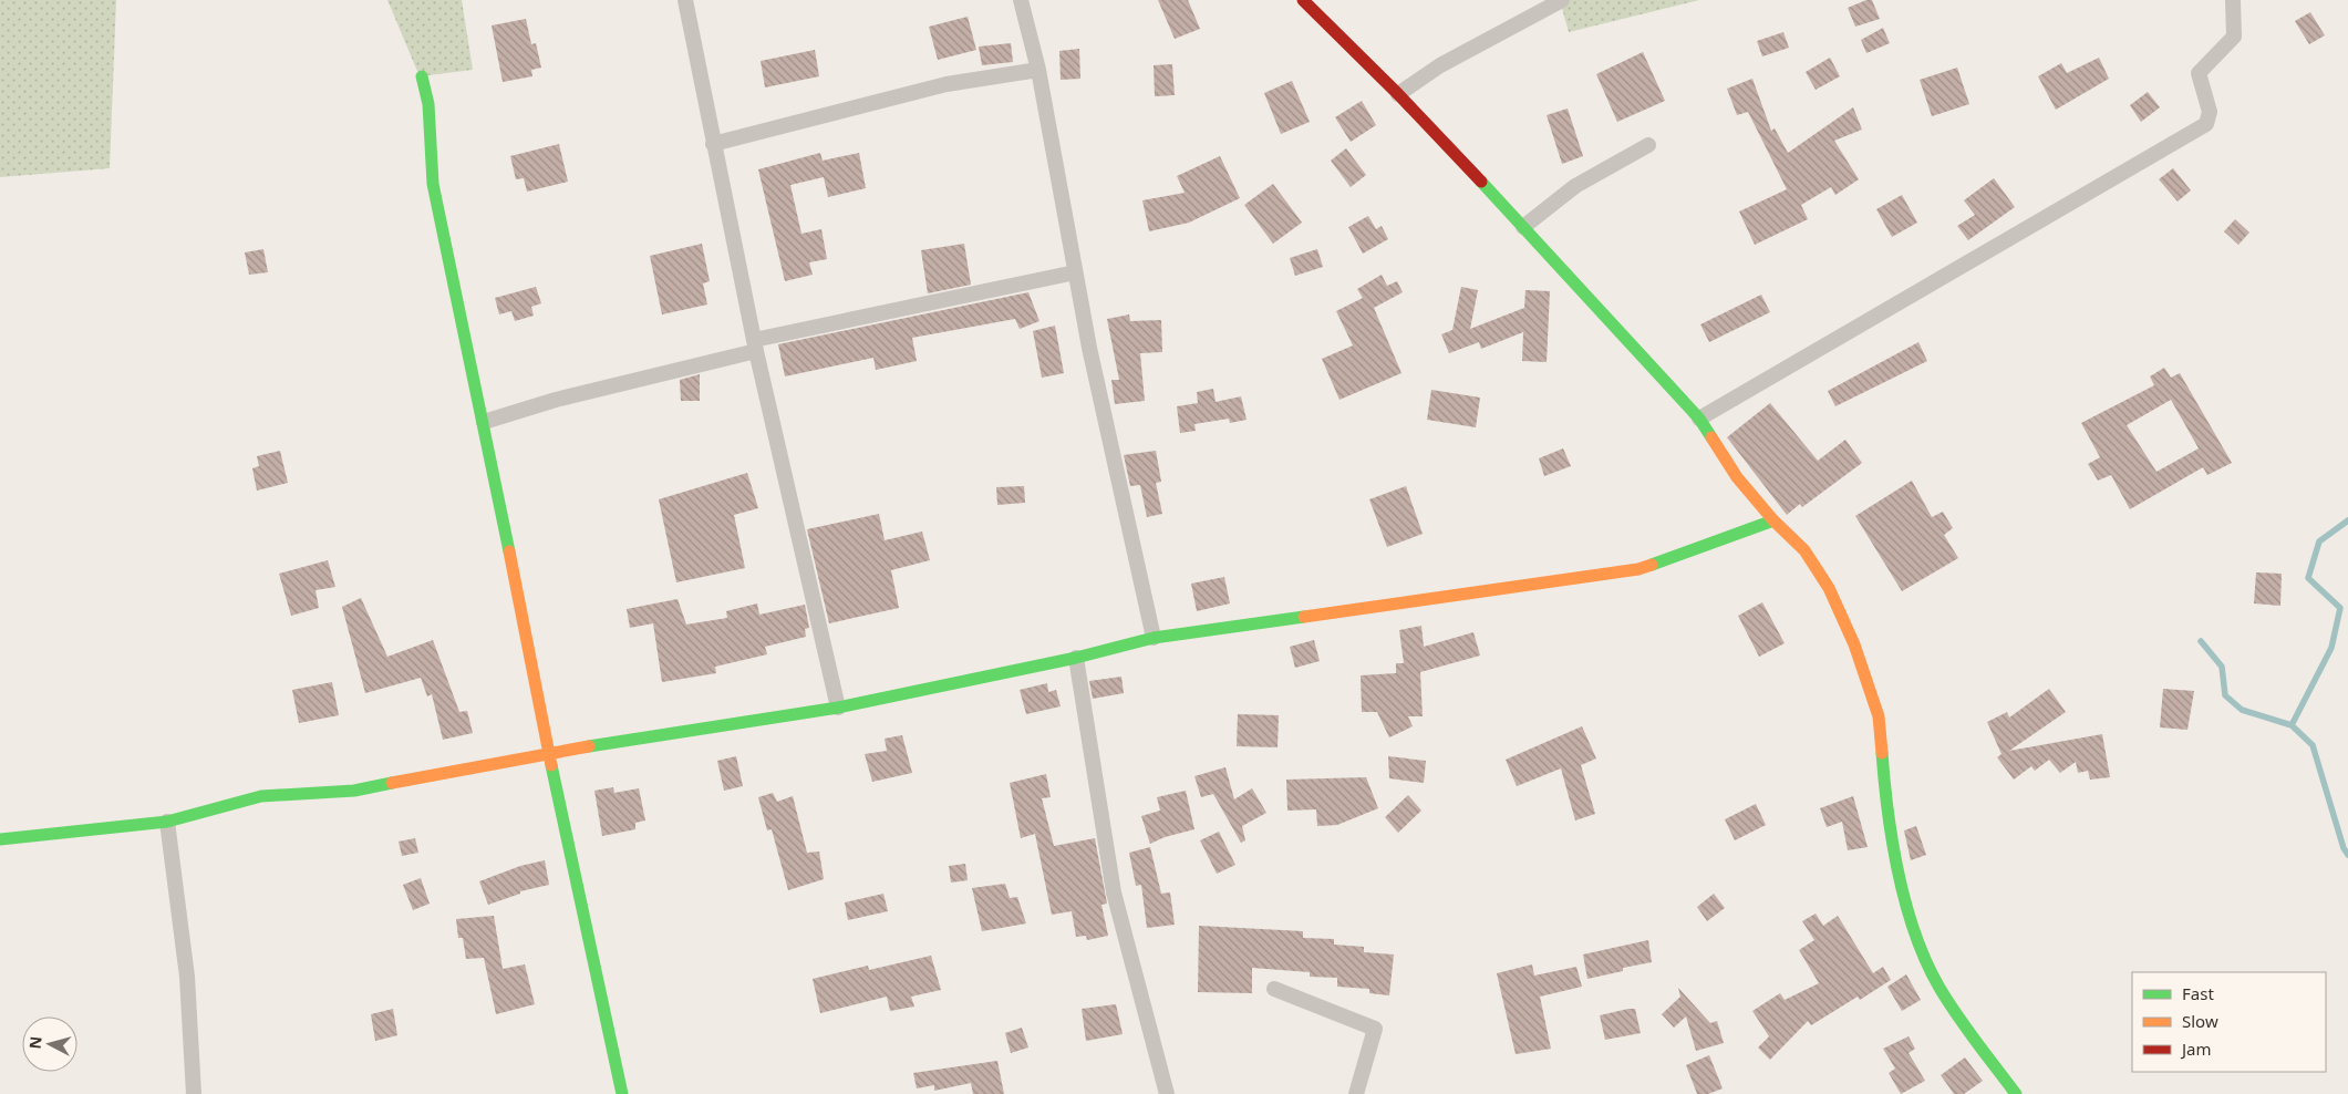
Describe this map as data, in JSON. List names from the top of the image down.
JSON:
{
  "legend": ["Fast", "Slow", "Jam"],
  "north": "left"
}
